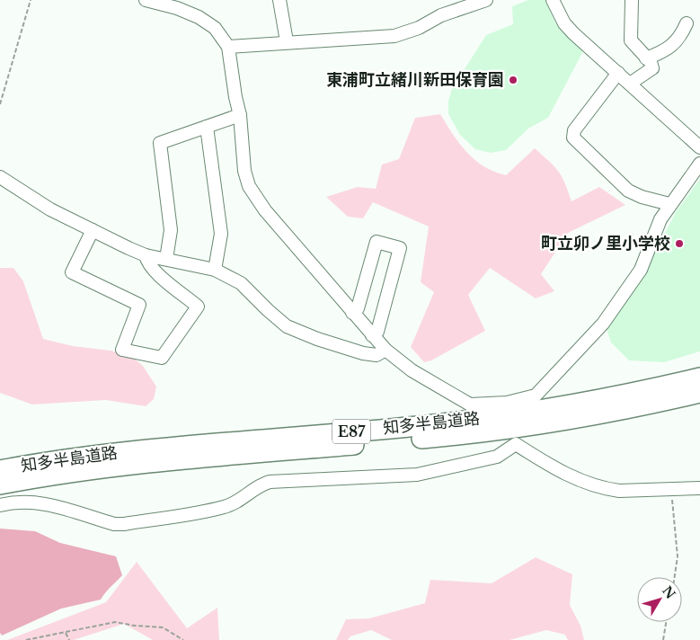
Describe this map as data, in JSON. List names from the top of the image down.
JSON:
{
  "streets": {
    "highway": ["知多半島道路", "E87"]
  },
  "places": ["東浦町立緒川新田保育園", "町立卯ノ里小学校"],
  "north": "top right"
}
